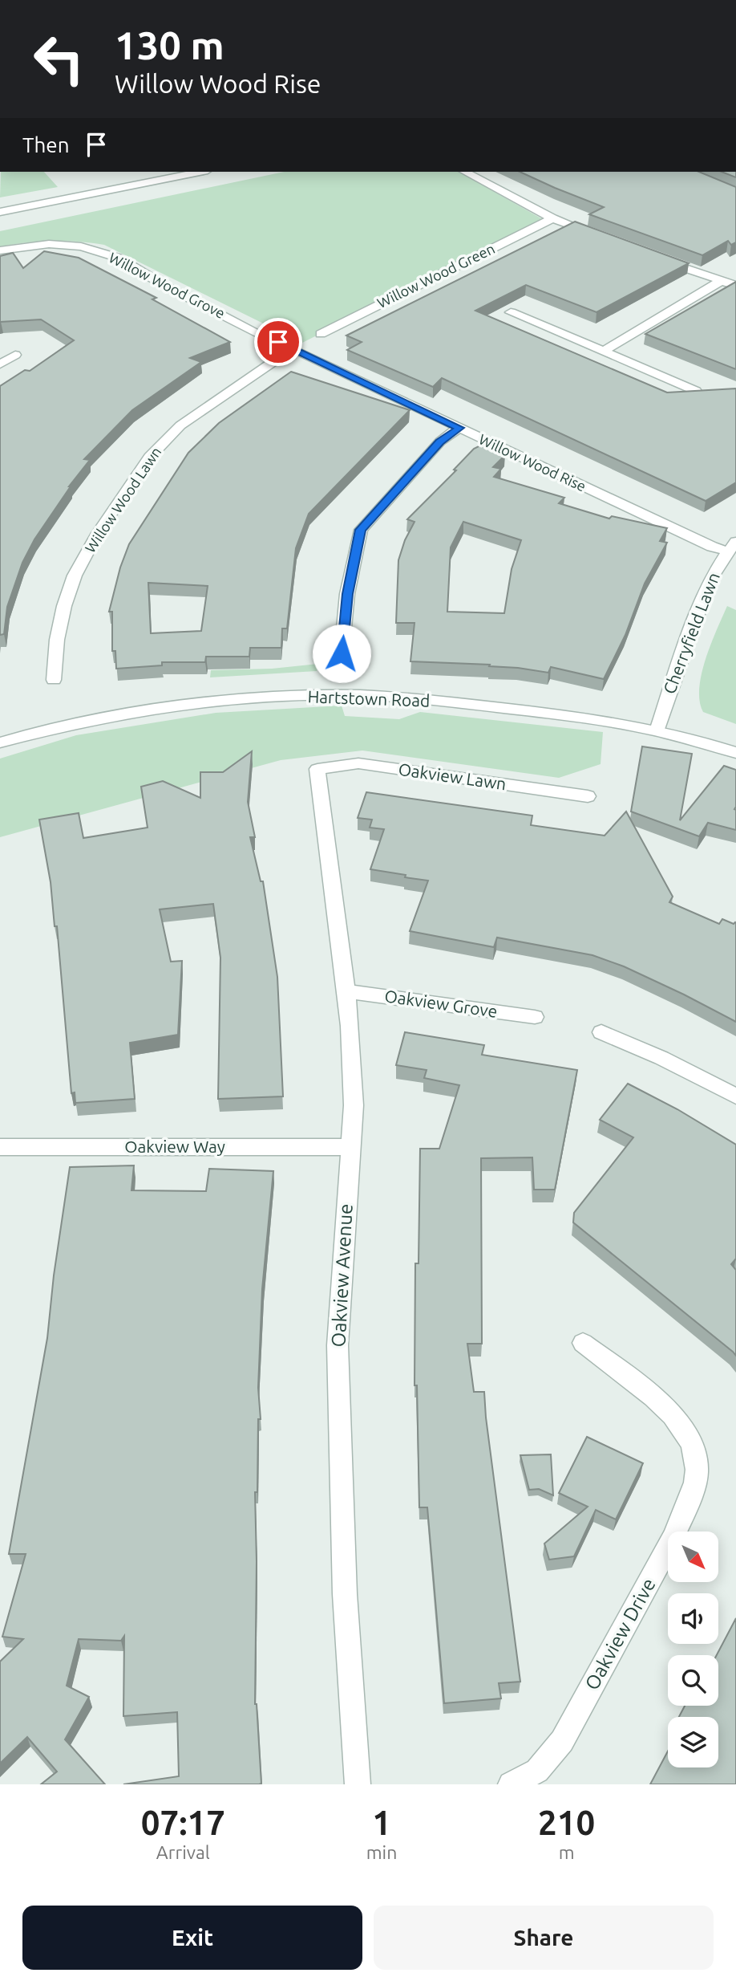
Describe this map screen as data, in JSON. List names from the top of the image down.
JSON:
{
  "streets": {
    "street": [
      "Willow Wood Green",
      "Willow Wood Grove",
      "Willow Wood Rise",
      "Willow Wood Lawn",
      "Cherryfield Lawn",
      "Hartstown Road",
      "Oakview Lawn",
      "Oakview Grove",
      "Oakview Way",
      "Oakview Avenue",
      "Oakview Drive"
    ]
  },
  "crossings": [
    ["Willow Wood Rise", "Willow Wood Lawn"],
    ["Willow Wood Rise", "Cherryfield Lawn"],
    ["Cherryfield Lawn", "Hartstown Road"],
    ["Oakview Lawn", "Oakview Avenue"],
    ["Oakview Grove", "Oakview Avenue"],
    ["Oakview Way", "Oakview Avenue"]
  ],
  "north": "bottom right",
  "page": {
    "turn": ["130 m", "Willow Wood Rise"],
    "then": "Then",
    "eta": [
      "07:17",
      "Arrival",
      "1",
      "min",
      "210",
      "m"
    ],
    "buttons": ["Exit", "Share"]
  }
}
